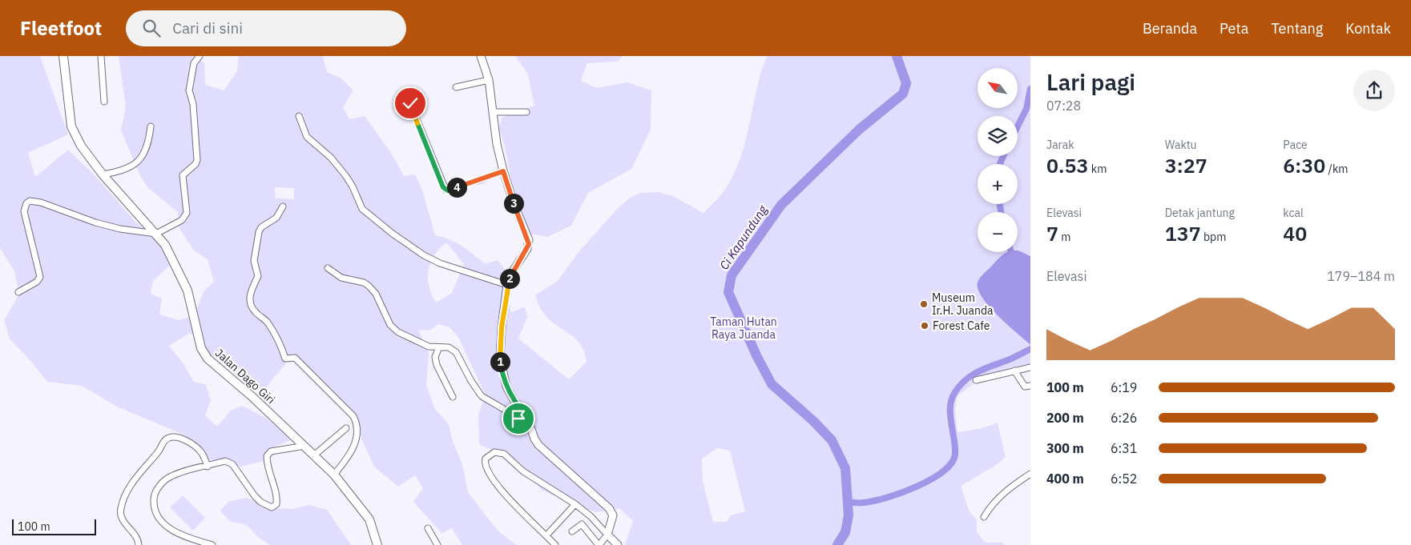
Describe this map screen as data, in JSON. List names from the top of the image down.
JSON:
{
  "streets": {
    "main road": ["Jalan Dago Giri"]
  },
  "water": ["Ci Kapundung"],
  "parks": ["Taman Hutan Raya Juanda"],
  "places": ["Museum Ir.H. Juanda", "Forest Cafe"],
  "scale_bar": "100 m",
  "north": "top left",
  "page": {
    "header": "Fleetfoot",
    "search": "Cari di sini",
    "nav": [
      "Beranda",
      "Peta",
      "Tentang",
      "Kontak"
    ],
    "heading": ["Lari pagi", "07:28"],
    "map_buttons": ["+", "−"],
    "stats": [
      ["Jarak", "0.53 km"],
      ["Waktu", "3:27"],
      ["Pace", "6:30 /km"],
      ["Elevasi", "7 m"],
      ["Detak jantung", "137 bpm"],
      ["kcal", "40"]
    ],
    "pins": [
      "4",
      "3",
      "2",
      "1"
    ],
    "chart": ["Elevasi", "179–184 m"],
    "list": [
      {
        "name": "100 m",
        "note": "6:19"
      },
      {
        "name": "200 m",
        "note": "6:26"
      },
      {
        "name": "300 m",
        "note": "6:31"
      },
      {
        "name": "400 m",
        "note": "6:52"
      }
    ],
    "scale": "100 m"
  }
}
